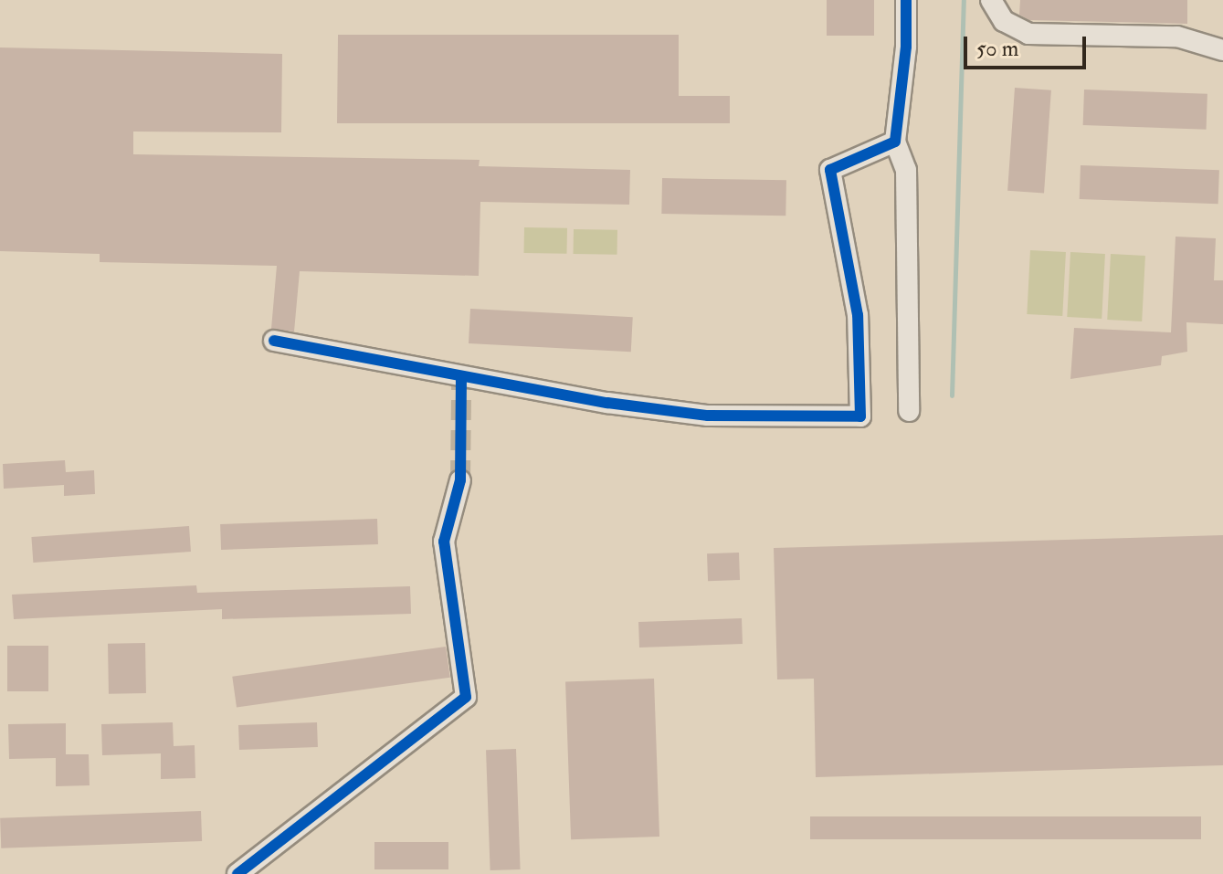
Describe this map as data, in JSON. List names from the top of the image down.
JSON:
{
  "scale_bar": "50 m"
}
